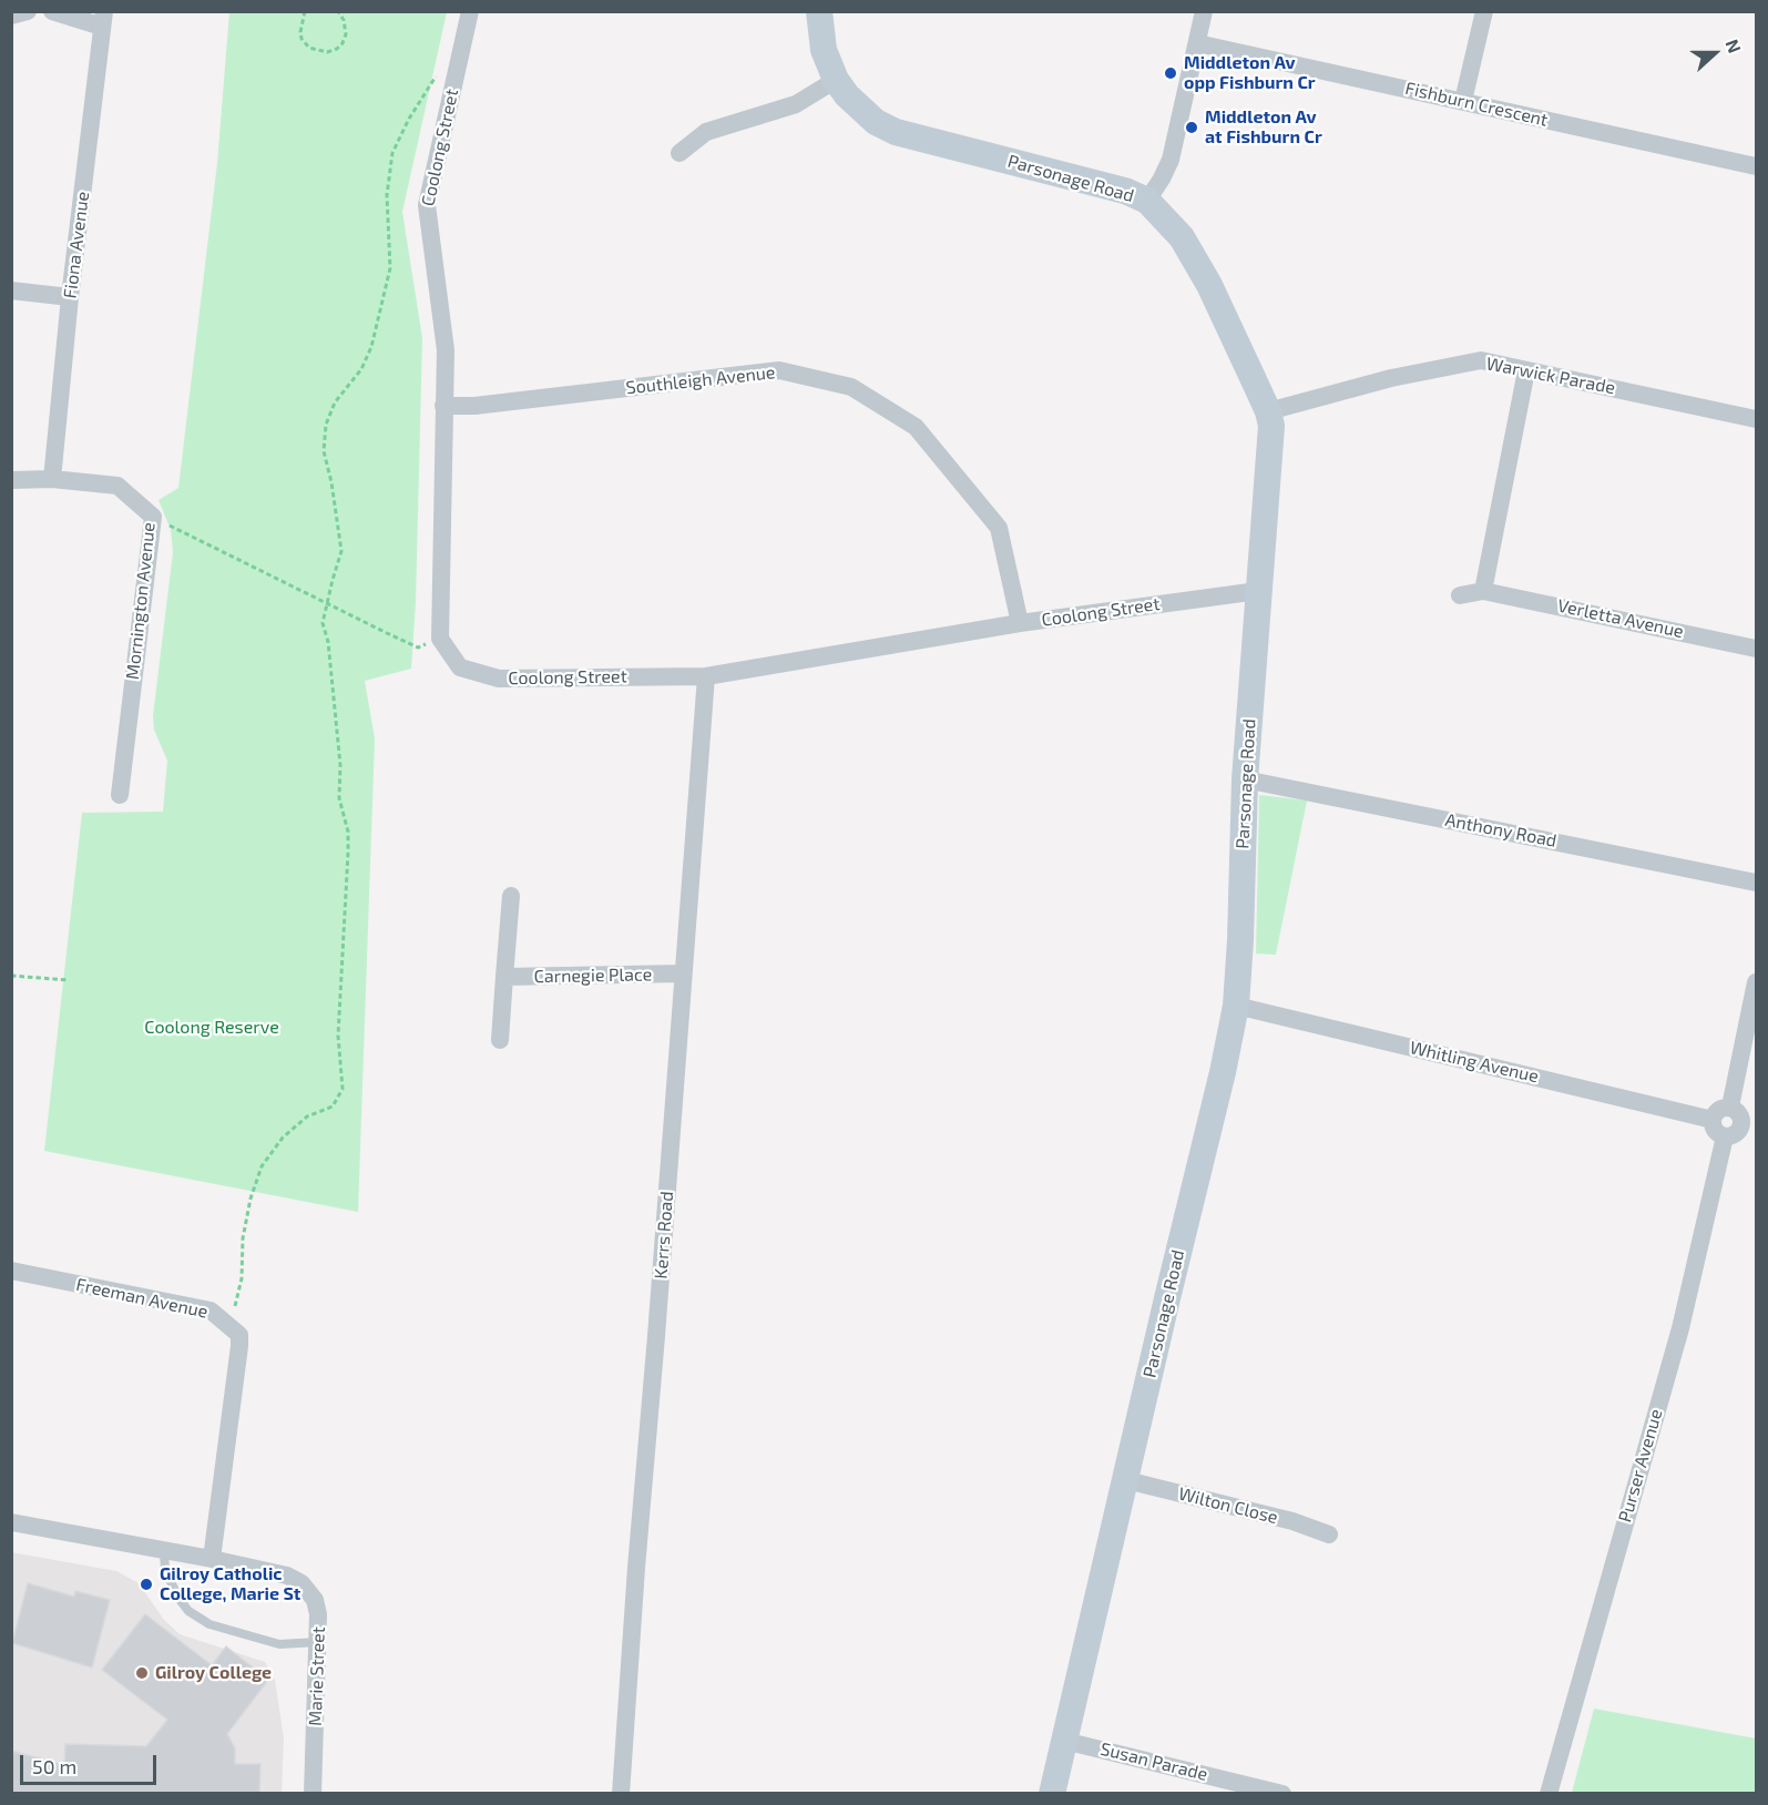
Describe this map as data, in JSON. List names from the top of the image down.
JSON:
{
  "streets": {
    "street": [
      "Fishburn Crescent",
      "Coolong Street",
      "Parsonage Road",
      "Fiona Avenue",
      "Warwick Parade",
      "Southleigh Avenue",
      "Mornington Avenue",
      "Verletta Avenue",
      "Anthony Road",
      "Carnegie Place",
      "Whitling Avenue",
      "Kerrs Road",
      "Freeman Avenue",
      "Purser Avenue",
      "Wilton Close",
      "Marie Street",
      "Susan Parade"
    ]
  },
  "crossings": [
    ["Coolong Street", "Parsonage Road"],
    ["Coolong Street", "Southleigh Avenue"],
    ["Coolong Street", "Kerrs Road"],
    ["Parsonage Road", "Warwick Parade"],
    ["Parsonage Road", "Anthony Road"],
    ["Parsonage Road", "Whitling Avenue"],
    ["Parsonage Road", "Wilton Close"],
    ["Parsonage Road", "Susan Parade"],
    ["Fiona Avenue", "Mornington Avenue"],
    ["Carnegie Place", "Kerrs Road"],
    ["Whitling Avenue", "Purser Avenue"]
  ],
  "parks": ["Coolong Reserve"],
  "places": [
    "Middleton Av opp Fishburn Cr",
    "Middleton Av at Fishburn Cr",
    "Gilroy Catholic College, Marie St",
    "Gilroy College"
  ],
  "scale_bar": "50 m",
  "north": "right"
}
